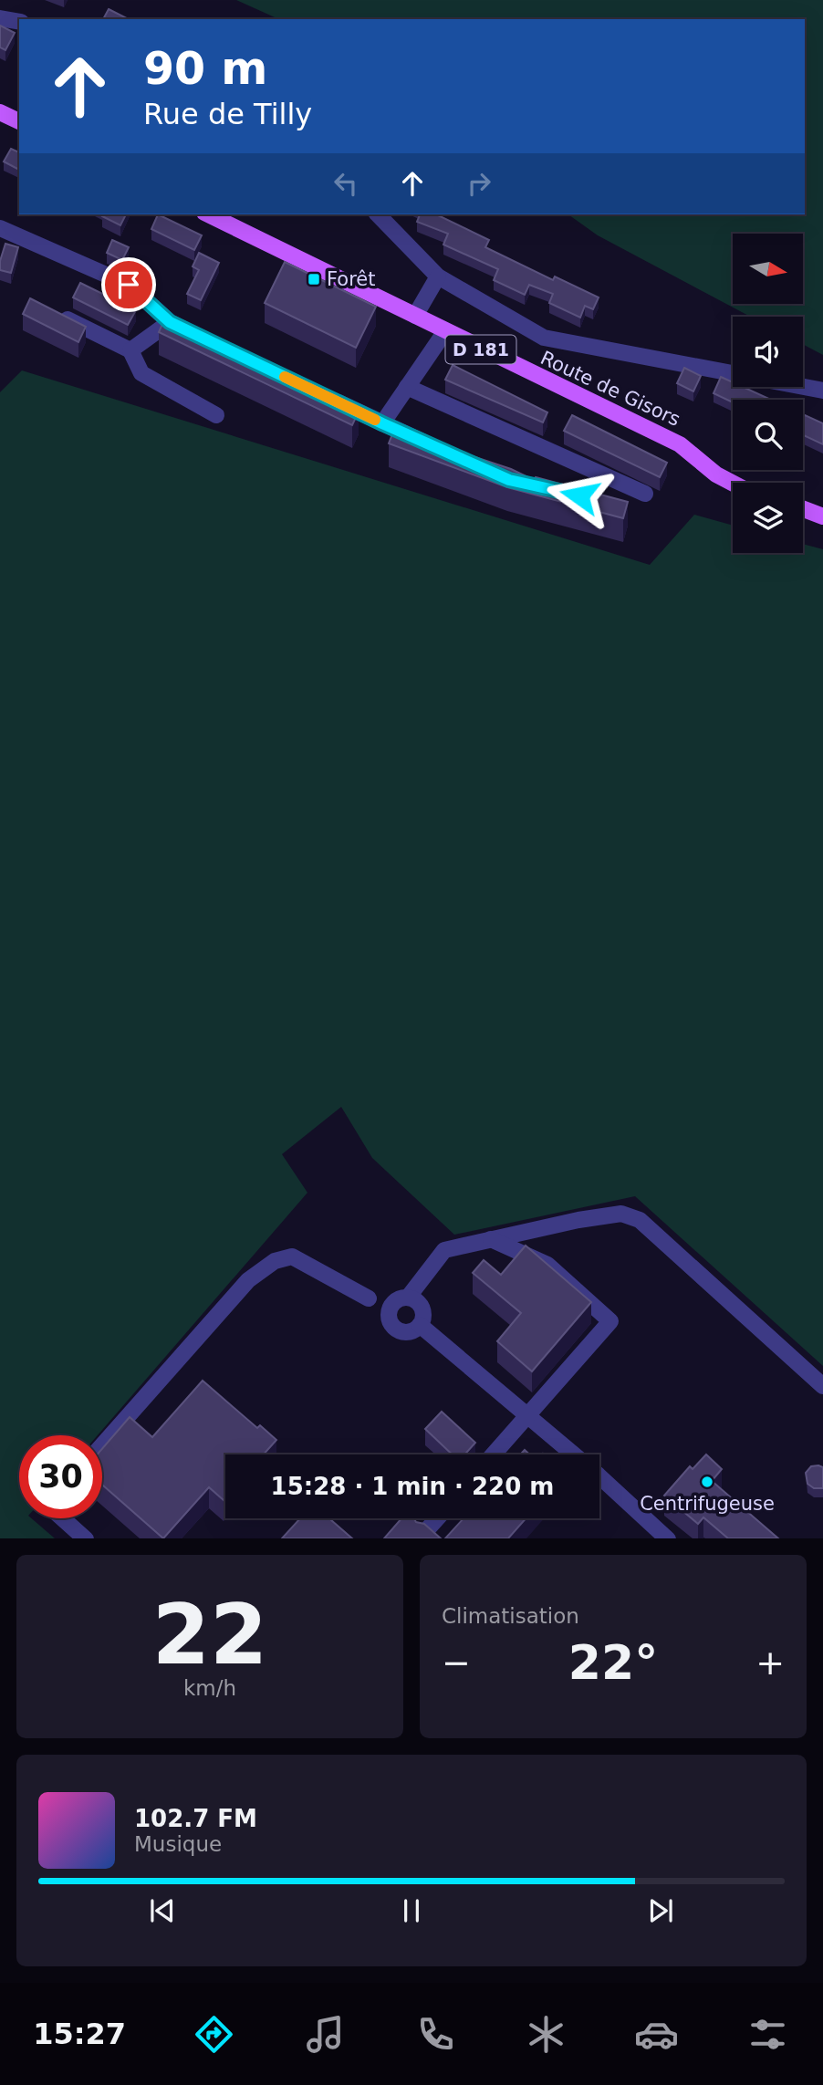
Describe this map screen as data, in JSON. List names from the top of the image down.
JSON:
{
  "streets": {
    "main road": ["D 181", "Route de Gisors"]
  },
  "places": {
    "transit": ["Forêt"],
    "other": ["Centrifugeuse"]
  },
  "north": "right",
  "page": {
    "turn": ["90 m", "Rue de Tilly"],
    "limit": "30",
    "trip": "15:28 · 1 min · 220 m",
    "tile": [
      ["22", "km/h"],
      "Climatisation"
    ],
    "heat": ["−", "22°", "+"],
    "song": ["102.7 FM", "Musique"],
    "tabs": "15:27"
  }
}
